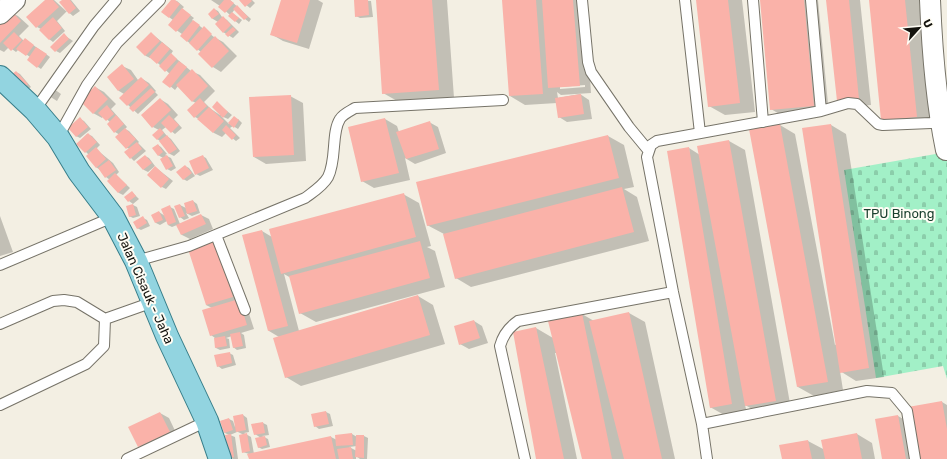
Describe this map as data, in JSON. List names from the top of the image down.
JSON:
{
  "streets": {
    "main road": ["Jalan Cisauk - Jaha"]
  },
  "parks": ["TPU Binong"],
  "north": "top right"
}
